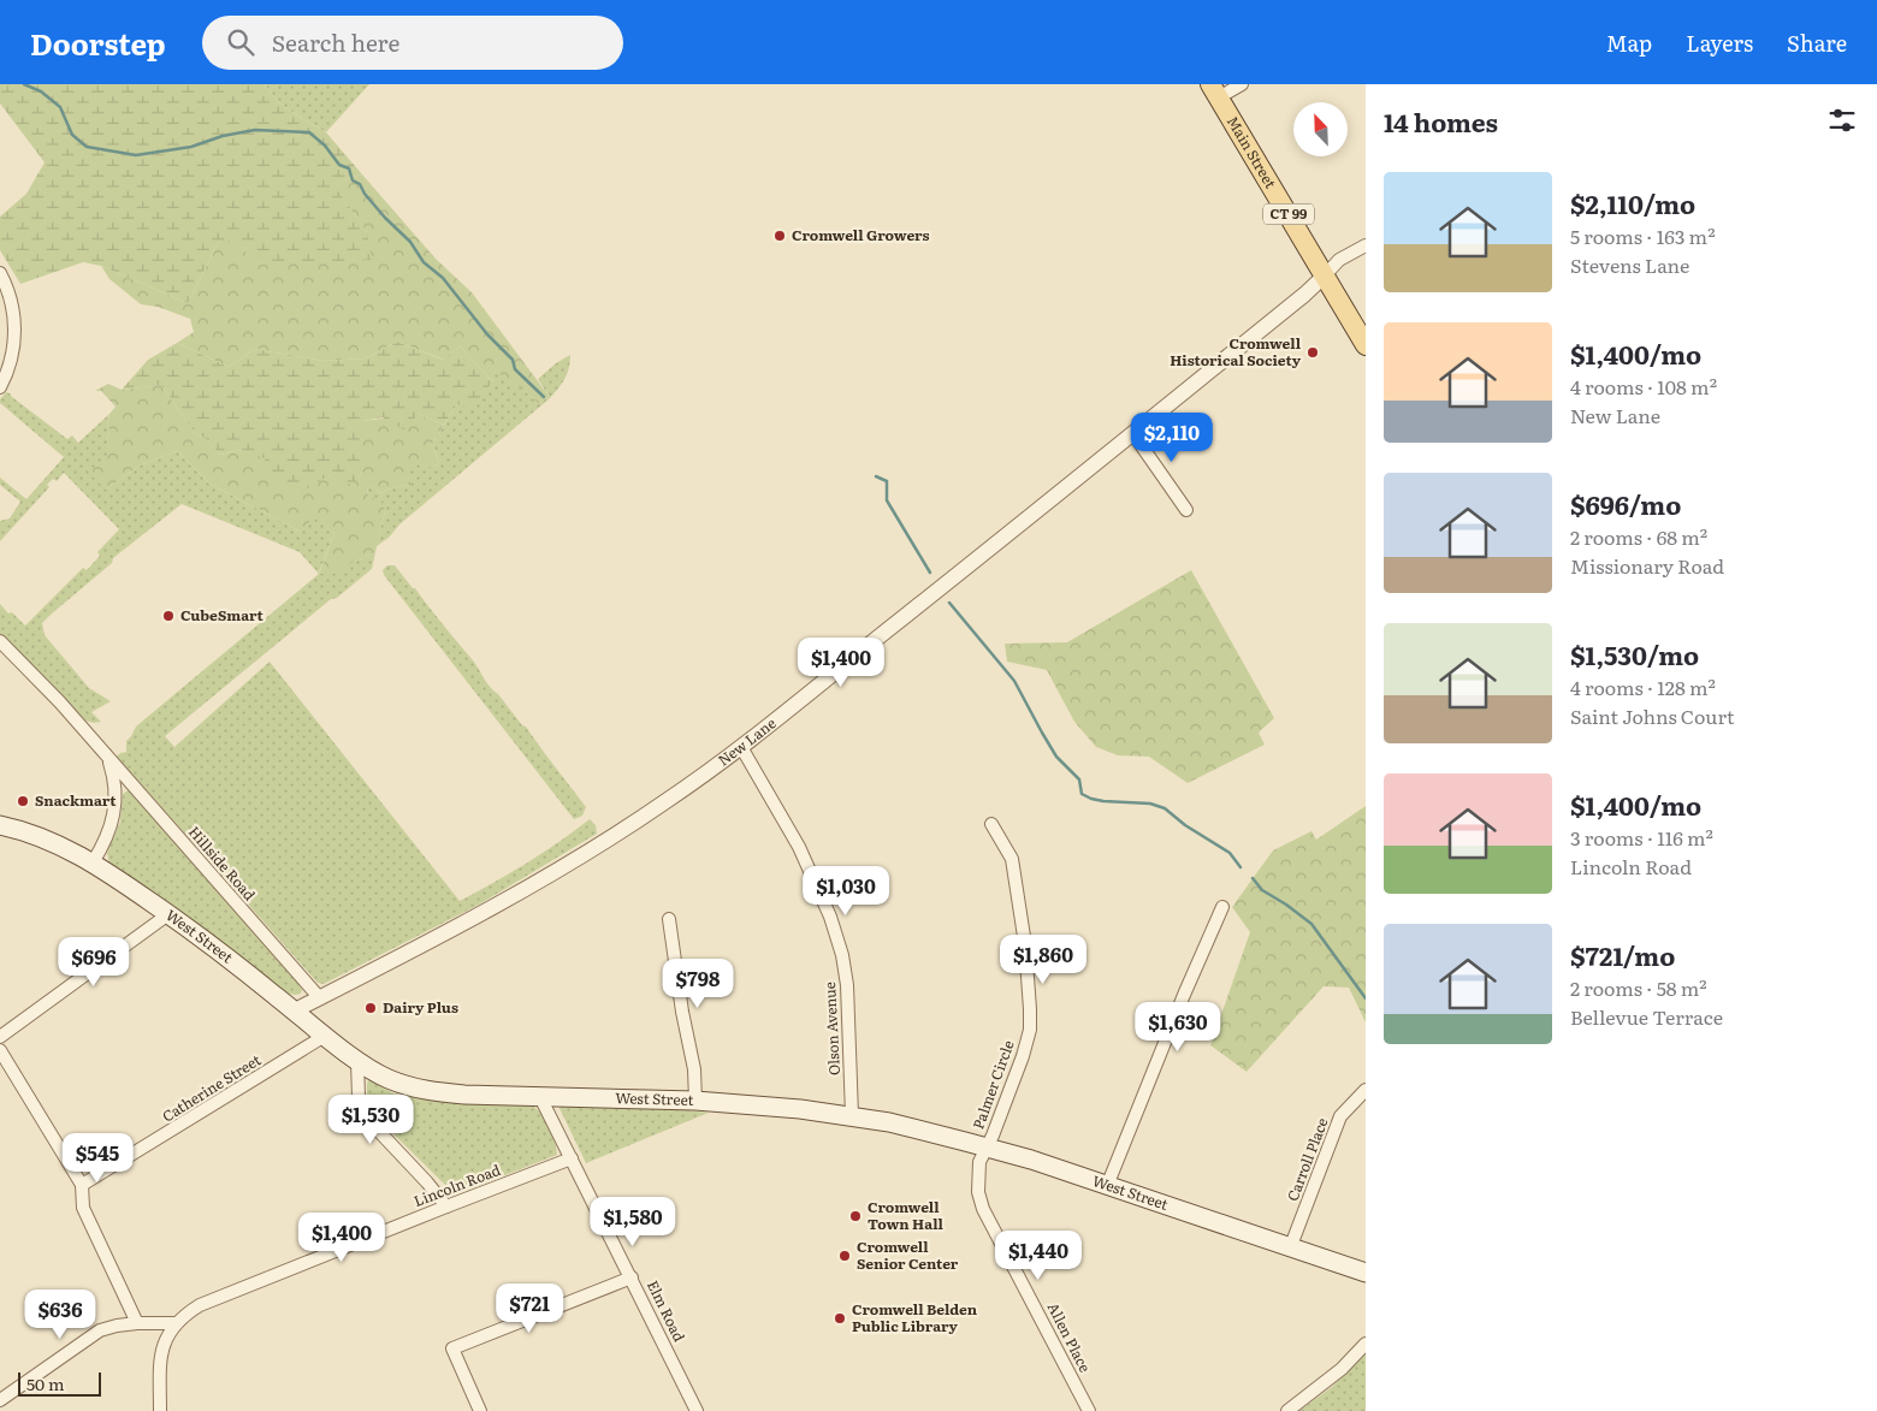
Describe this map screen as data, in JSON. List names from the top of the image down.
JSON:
{
  "streets": {
    "main road": ["Main Street", "CT 99", "West Street"],
    "street": [
      "New Lane",
      "Hillside Road",
      "Olson Avenue",
      "Palmer Circle",
      "Catherine Street",
      "Carroll Place",
      "Lincoln Road",
      "Elm Road",
      "Allen Place"
    ]
  },
  "crossings": [
    ["Main Street", "New Lane"],
    ["New Lane", "Hillside Road"],
    ["New Lane", "West Street"],
    ["New Lane", "Olson Avenue"],
    ["Hillside Road", "West Street"],
    ["West Street", "Olson Avenue"],
    ["West Street", "Palmer Circle"],
    ["West Street", "Catherine Street"],
    ["West Street", "Carroll Place"],
    ["West Street", "Elm Road"],
    ["West Street", "Allen Place"],
    ["Palmer Circle", "Allen Place"],
    ["Lincoln Road", "Elm Road"]
  ],
  "places": [
    "Cromwell Growers",
    "Cromwell Historical Society",
    "CubeSmart",
    "Snackmart",
    "Dairy Plus",
    "Cromwell Town Hall",
    "Cromwell Senior Center",
    "Cromwell Belden Public Library"
  ],
  "scale_bar": "50 m",
  "north": "top left",
  "page": {
    "header": "Doorstep",
    "search": "Search here",
    "nav": ["Map", "Layers", "Share"],
    "heading": "14 homes",
    "list": [
      {
        "name": "$2,110/mo",
        "note": "5 rooms · 163 m² · Stevens Lane"
      },
      {
        "name": "$1,400/mo",
        "note": "4 rooms · 108 m² · New Lane"
      },
      {
        "name": "$696/mo",
        "note": "2 rooms · 68 m² · Missionary Road"
      },
      {
        "name": "$1,530/mo",
        "note": "4 rooms · 128 m² · Saint Johns Court"
      },
      {
        "name": "$1,400/mo",
        "note": "3 rooms · 116 m² · Lincoln Road"
      },
      {
        "name": "$721/mo",
        "note": "2 rooms · 58 m² · Bellevue Terrace"
      }
    ],
    "price": [
      "$2,110",
      "$1,400",
      "$1,030",
      "$1,860",
      "$696",
      "$798",
      "$1,630",
      "$1,530",
      "$545",
      "$1,580",
      "$1,400",
      "$1,440",
      "$721",
      "$636"
    ],
    "scale": "50 m"
  }
}
